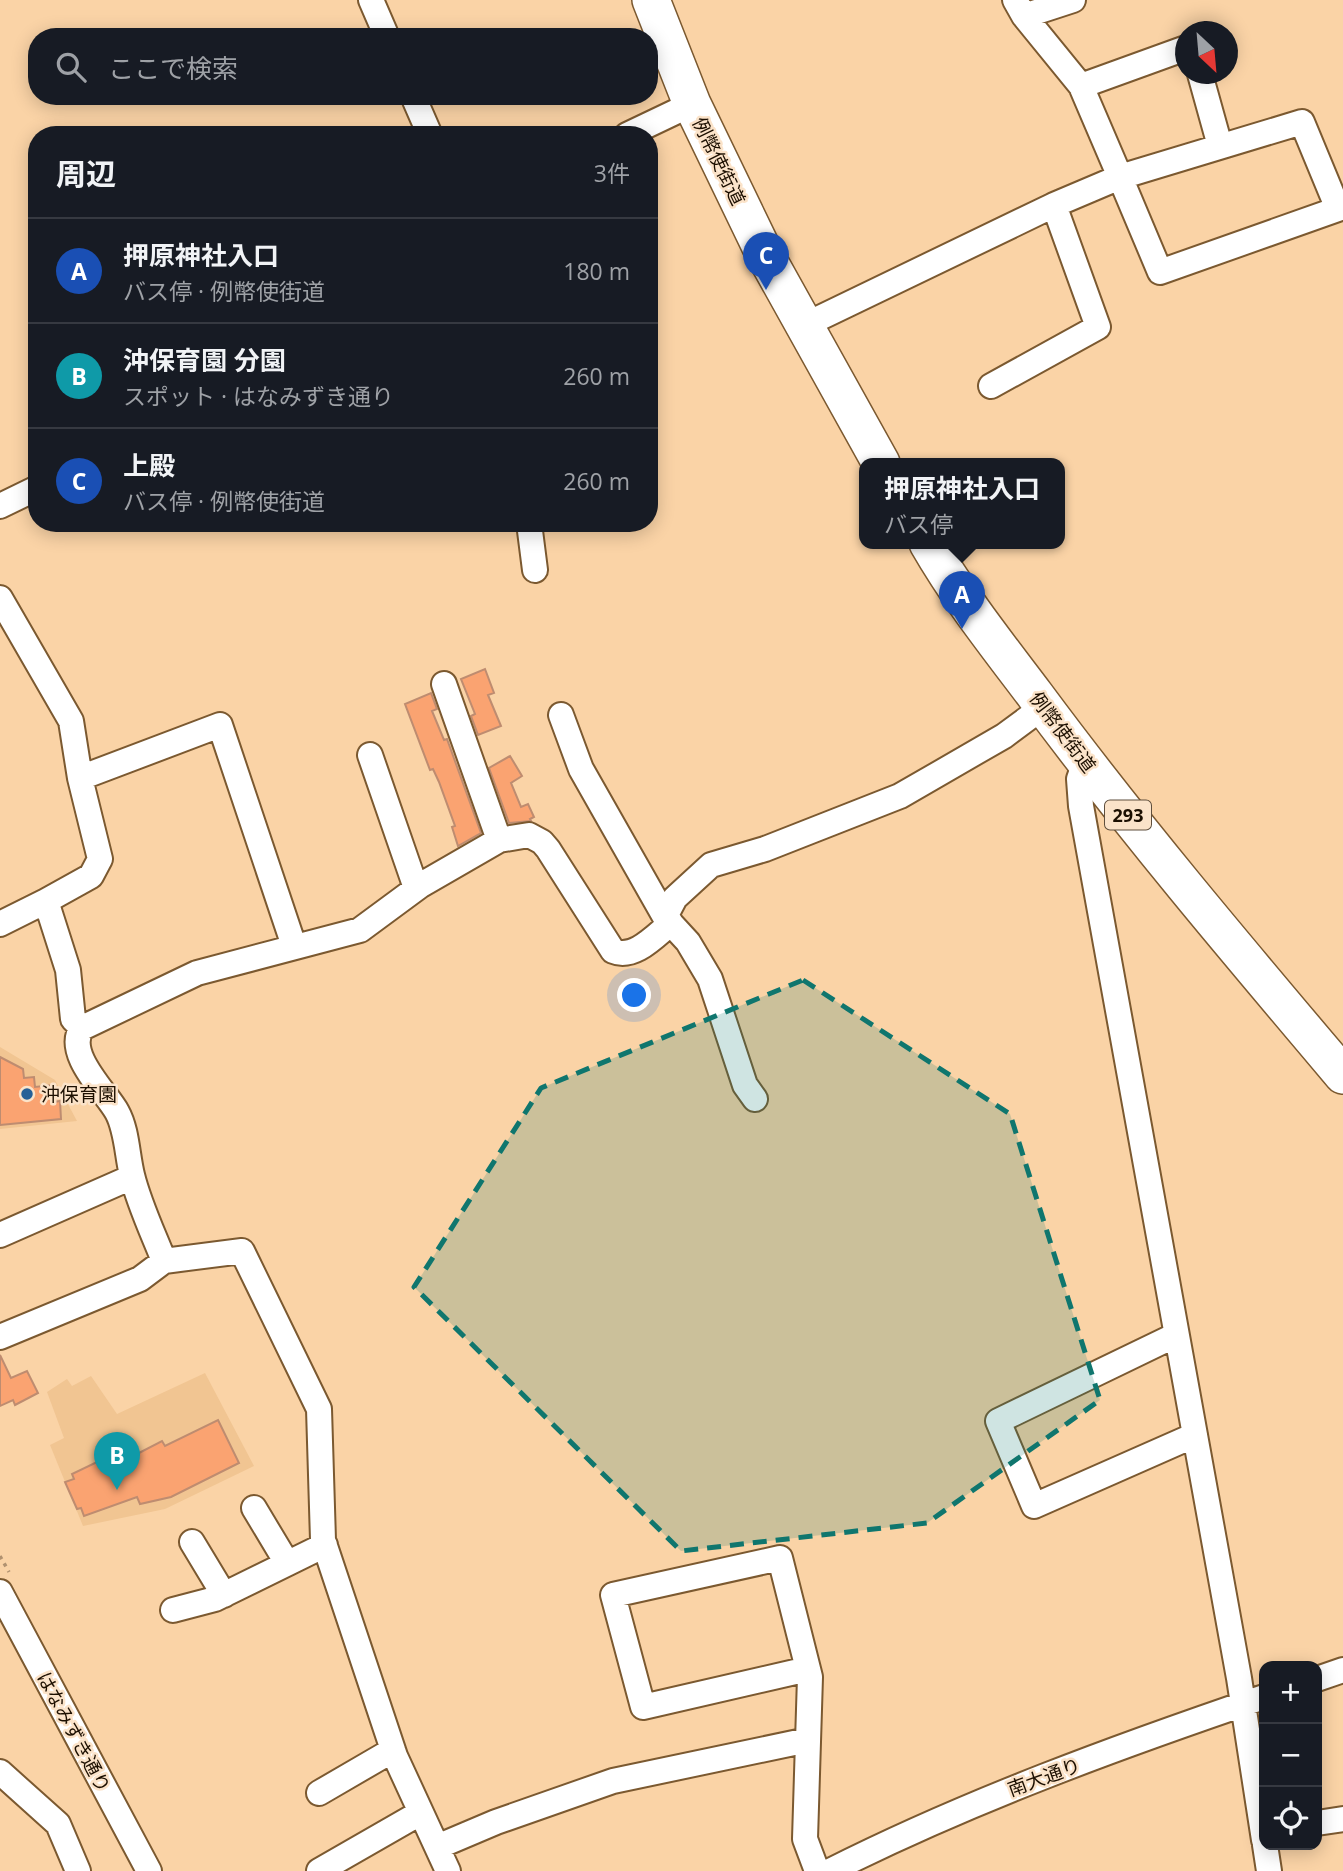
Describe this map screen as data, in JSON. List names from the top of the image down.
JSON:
{
  "streets": {
    "highway": ["例幣使街道", "293"],
    "street": ["はなみずき通り", "南大通り"]
  },
  "places": ["沖保育園"],
  "north": "bottom right",
  "page": {
    "search": "ここで検索",
    "heading": ["周辺", "3件"],
    "list": [
      {
        "mark": "A",
        "name": "押原神社入口",
        "note": "バス停 · 例幣使街道",
        "value": "180 m"
      },
      {
        "mark": "B",
        "name": "沖保育園 分園",
        "note": "スポット · はなみずき通り",
        "value": "260 m"
      },
      {
        "mark": "C",
        "name": "上殿",
        "note": "バス停 · 例幣使街道",
        "value": "260 m"
      }
    ],
    "pins": ["C", "A", "B"],
    "popup": ["押原神社入口", "バス停"],
    "map_buttons": ["+", "−"]
  }
}
